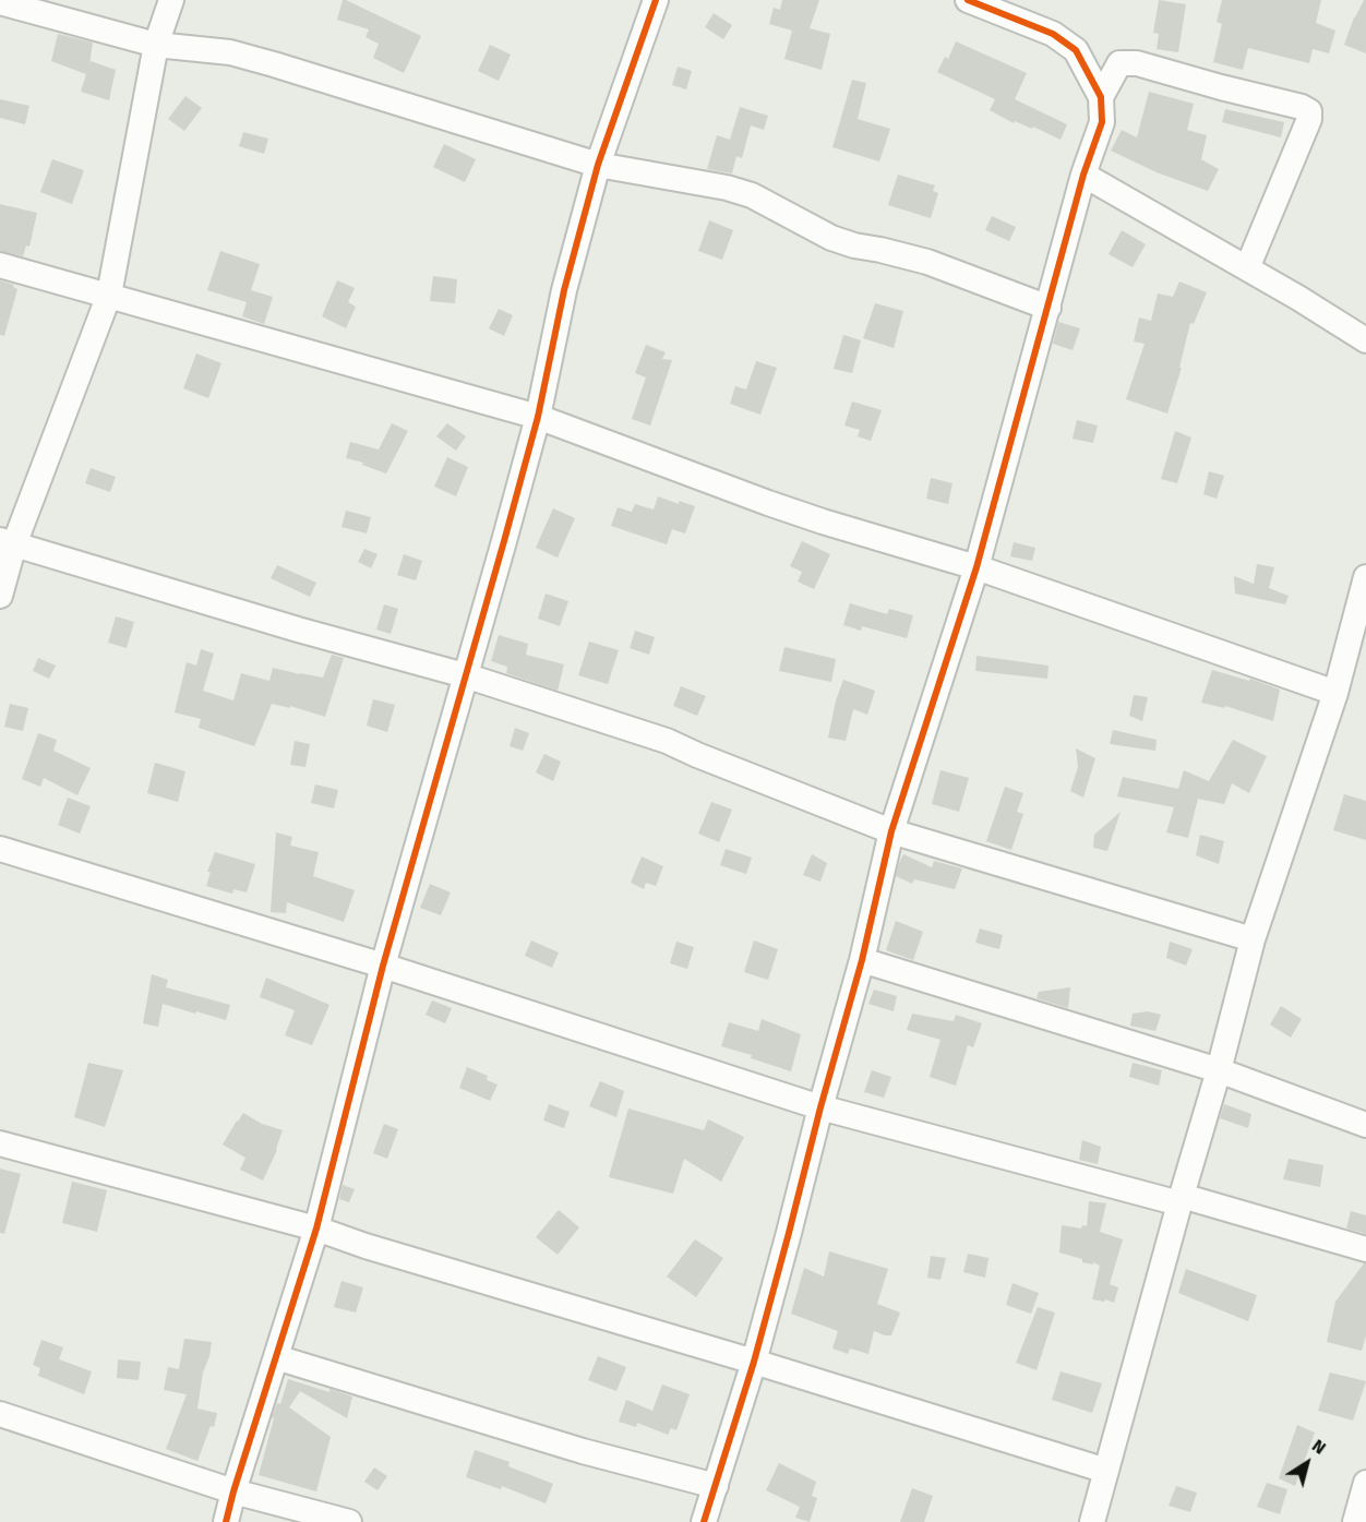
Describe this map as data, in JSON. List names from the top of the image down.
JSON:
{
  "north": "top right"
}
